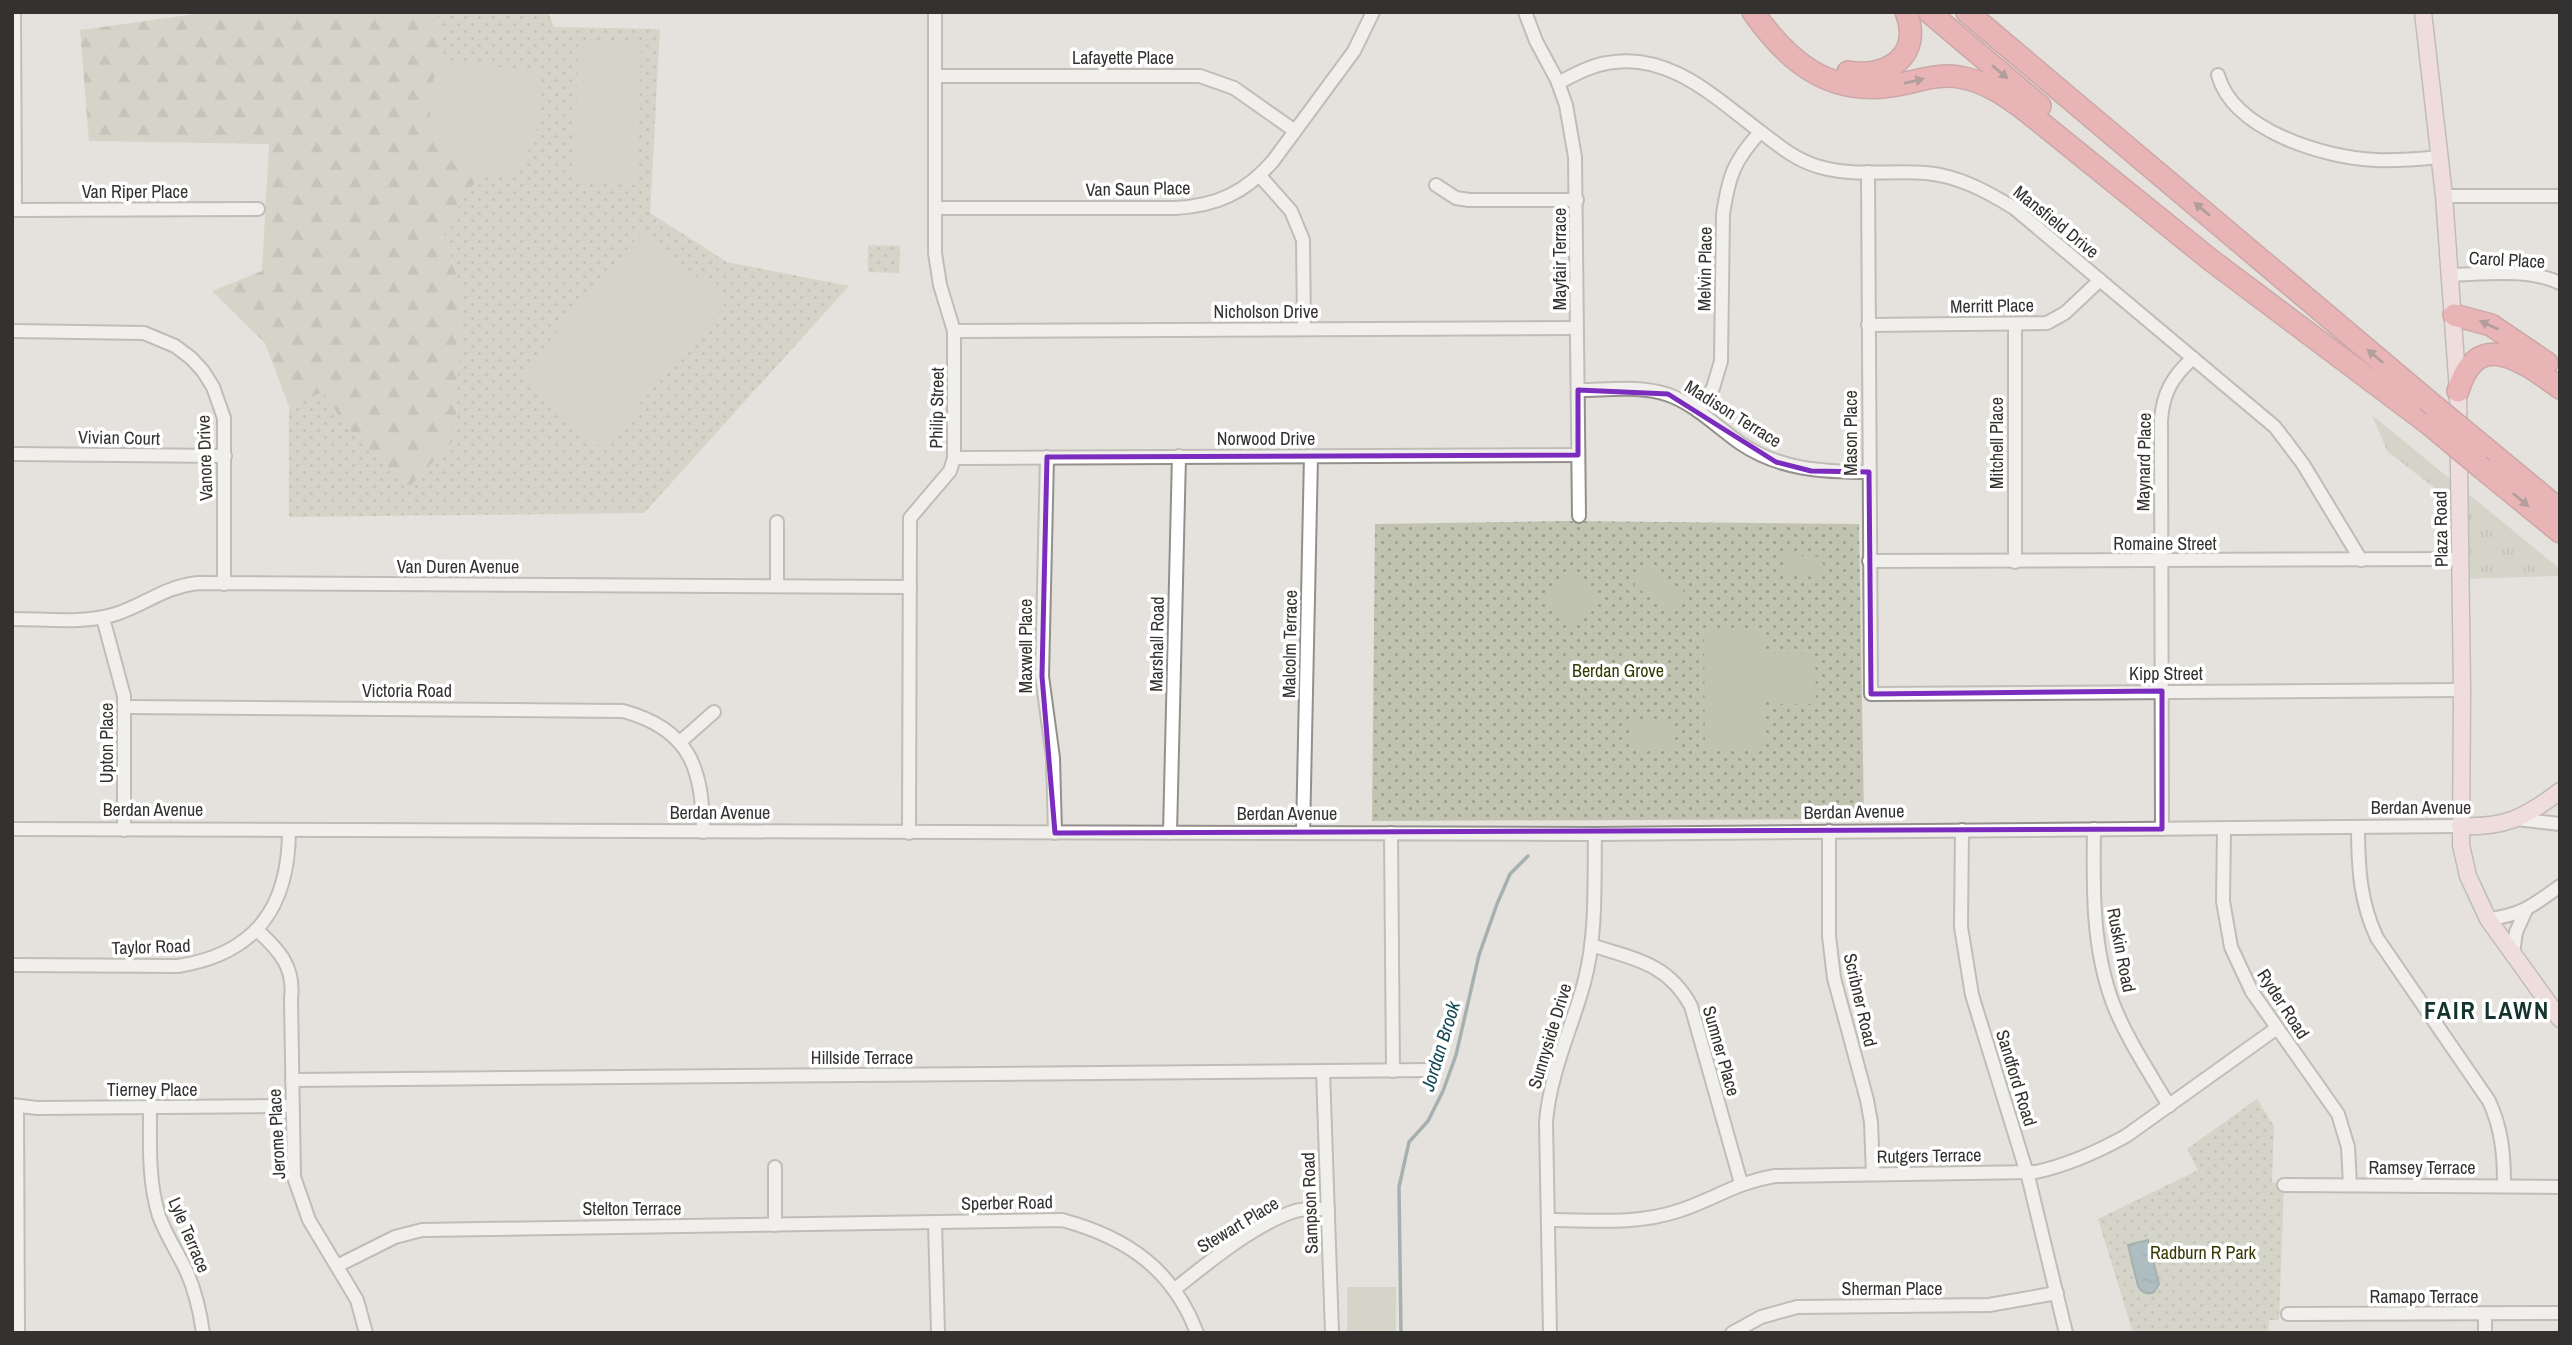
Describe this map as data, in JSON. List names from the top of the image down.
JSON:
{
  "streets": {
    "street": [
      "Lafayette Place",
      "Van Saun Place",
      "Van Riper Place",
      "Mansfield Drive",
      "Mayfair Terrace",
      "Carol Place",
      "Melvin Place",
      "Merritt Place",
      "Nicholson Drive",
      "Philip Street",
      "Madison Terrace",
      "Mason Place",
      "Vivian Court",
      "Norwood Drive",
      "Mitchell Place",
      "Vanore Drive",
      "Maynard Place",
      "Plaza Road",
      "Romaine Street",
      "Van Duren Avenue",
      "Marshall Road",
      "Malcolm Terrace",
      "Maxwell Place",
      "Kipp Street",
      "Victoria Road",
      "Upton Place",
      "Berdan Avenue",
      "Taylor Road",
      "Ruskin Road",
      "Scribner Road",
      "Ryder Road",
      "Sunnyside Drive",
      "Sumner Place",
      "Hillside Terrace",
      "Sandford Road",
      "Tierney Place",
      "Jerome Place",
      "Rutgers Terrace",
      "Ramsey Terrace",
      "Sperber Road",
      "Sampson Road",
      "Stelton Terrace",
      "Stewart Place",
      "Lyle Terrace",
      "Sherman Place",
      "Ramapo Terrace"
    ]
  },
  "crossings": [
    ["Lafayette Place", "Van Saun Place"],
    ["Lafayette Place", "Philip Street"],
    ["Van Saun Place", "Philip Street"],
    ["Mansfield Drive", "Mayfair Terrace"],
    ["Mansfield Drive", "Melvin Place"],
    ["Mansfield Drive", "Merritt Place"],
    ["Mansfield Drive", "Mason Place"],
    ["Mansfield Drive", "Maynard Place"],
    ["Mansfield Drive", "Romaine Street"],
    ["Mayfair Terrace", "Nicholson Drive"],
    ["Mayfair Terrace", "Madison Terrace"],
    ["Mayfair Terrace", "Norwood Drive"],
    ["Carol Place", "Plaza Road"],
    ["Melvin Place", "Madison Terrace"],
    ["Merritt Place", "Mason Place"],
    ["Merritt Place", "Mitchell Place"],
    ["Nicholson Drive", "Philip Street"],
    ["Philip Street", "Norwood Drive"],
    ["Philip Street", "Van Duren Avenue"],
    ["Philip Street", "Berdan Avenue"],
    ["Madison Terrace", "Mason Place"],
    ["Mason Place", "Romaine Street"],
    ["Mason Place", "Kipp Street"],
    ["Vivian Court", "Vanore Drive"],
    ["Norwood Drive", "Marshall Road"],
    ["Norwood Drive", "Malcolm Terrace"],
    ["Norwood Drive", "Maxwell Place"],
    ["Mitchell Place", "Romaine Street"],
    ["Vanore Drive", "Van Duren Avenue"],
    ["Maynard Place", "Romaine Street"],
    ["Maynard Place", "Kipp Street"],
    ["Maynard Place", "Berdan Avenue"],
    ["Plaza Road", "Romaine Street"],
    ["Plaza Road", "Kipp Street"],
    ["Plaza Road", "Berdan Avenue"],
    ["Van Duren Avenue", "Upton Place"],
    ["Marshall Road", "Berdan Avenue"],
    ["Malcolm Terrace", "Berdan Avenue"],
    ["Maxwell Place", "Berdan Avenue"],
    ["Victoria Road", "Upton Place"],
    ["Victoria Road", "Berdan Avenue"],
    ["Upton Place", "Berdan Avenue"],
    ["Berdan Avenue", "Taylor Road"],
    ["Berdan Avenue", "Ruskin Road"],
    ["Berdan Avenue", "Scribner Road"],
    ["Berdan Avenue", "Ryder Road"],
    ["Berdan Avenue", "Sunnyside Drive"],
    ["Berdan Avenue", "Sandford Road"],
    ["Taylor Road", "Jerome Place"],
    ["Ruskin Road", "Rutgers Terrace"],
    ["Scribner Road", "Rutgers Terrace"],
    ["Ryder Road", "Rutgers Terrace"],
    ["Ryder Road", "Ramsey Terrace"],
    ["Sunnyside Drive", "Sumner Place"],
    ["Sunnyside Drive", "Rutgers Terrace"],
    ["Sumner Place", "Rutgers Terrace"],
    ["Hillside Terrace", "Jerome Place"],
    ["Hillside Terrace", "Sampson Road"],
    ["Sandford Road", "Rutgers Terrace"],
    ["Sandford Road", "Sherman Place"],
    ["Tierney Place", "Jerome Place"],
    ["Tierney Place", "Lyle Terrace"],
    ["Jerome Place", "Stelton Terrace"],
    ["Sperber Road", "Stelton Terrace"],
    ["Sperber Road", "Stewart Place"],
    ["Sampson Road", "Stewart Place"]
  ],
  "districts": ["FAIR LAWN"],
  "water": ["Jordan Brook"],
  "parks": ["Berdan Grove", "Radburn R Park"]
}
